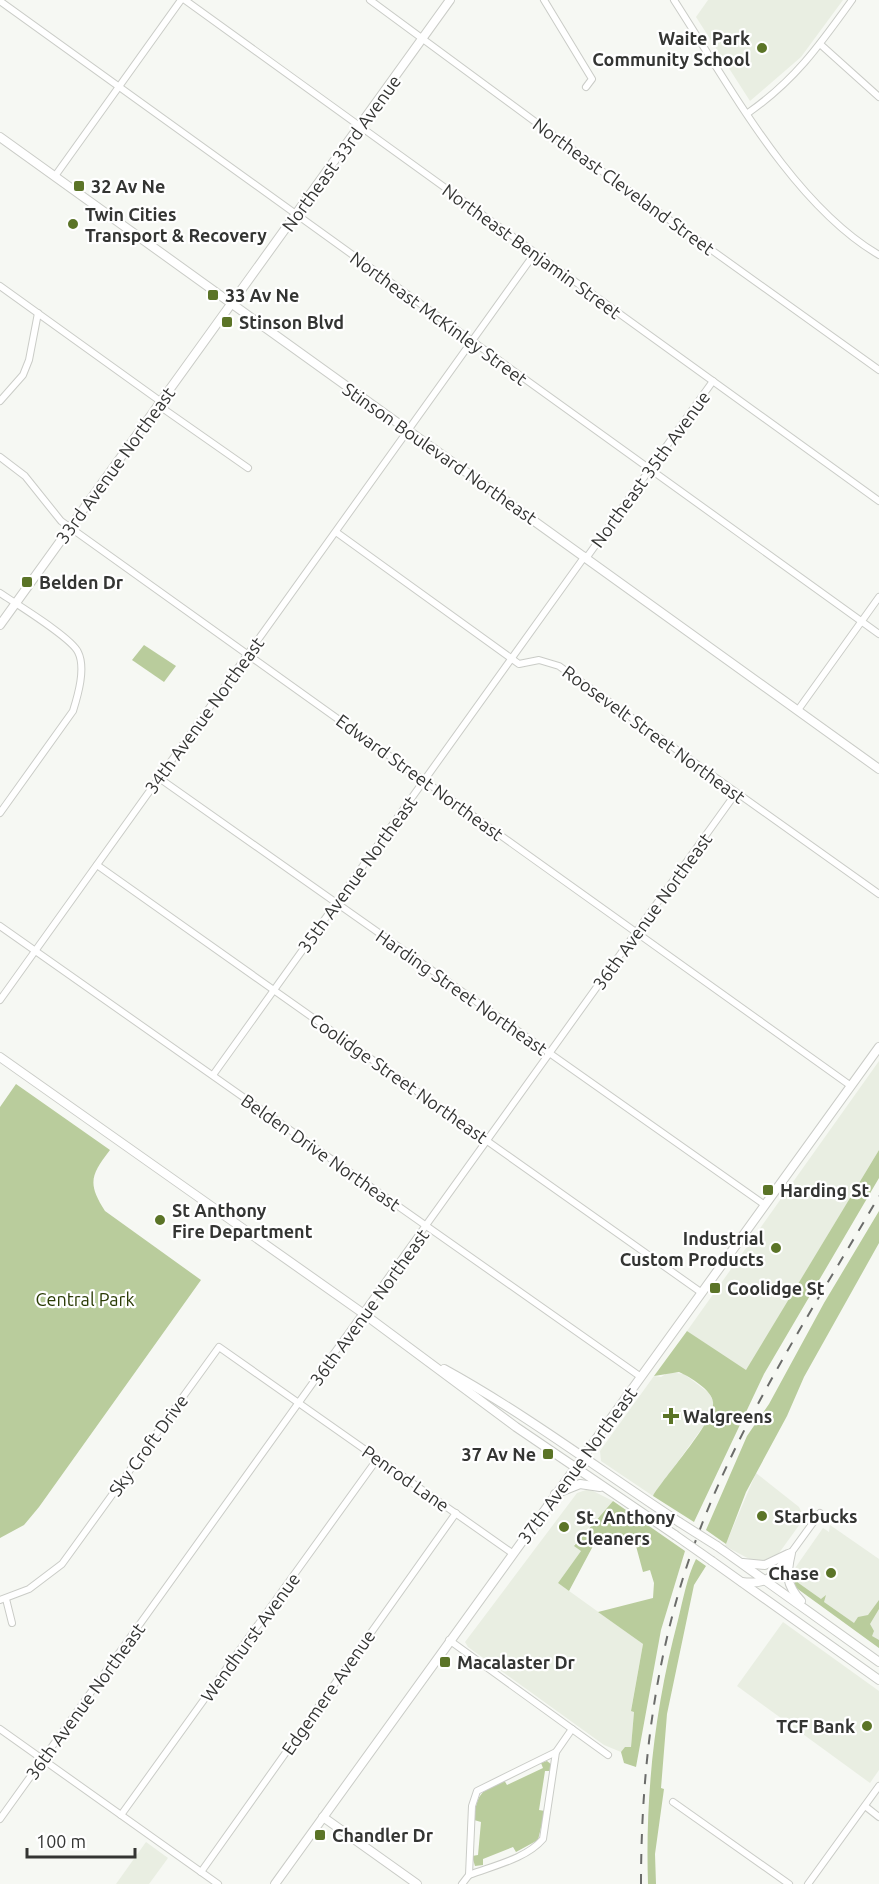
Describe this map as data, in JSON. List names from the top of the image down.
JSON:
{
  "streets": {
    "street": [
      "Northeast 33rd Avenue",
      "Northeast Cleveland Street",
      "Northeast Benjamin Street",
      "Northeast McKinley Street",
      "Stinson Boulevard Northeast",
      "33rd Avenue Northeast",
      "Northeast 35th Avenue",
      "34th Avenue Northeast",
      "Roosevelt Street Northeast",
      "Edward Street Northeast",
      "35th Avenue Northeast",
      "36th Avenue Northeast",
      "Harding Street Northeast",
      "Coolidge Street Northeast",
      "Belden Drive Northeast",
      "Sky Croft Drive",
      "37th Avenue Northeast",
      "Penrod Lane",
      "Wendhurst Avenue",
      "Edgemere Avenue"
    ]
  },
  "crossings": [
    ["Northeast 33rd Avenue", "Northeast Cleveland Street"],
    ["Northeast 33rd Avenue", "Northeast Benjamin Street"],
    ["Northeast 33rd Avenue", "Northeast McKinley Street"],
    ["Northeast 33rd Avenue", "Stinson Boulevard Northeast"],
    ["Northeast 33rd Avenue", "33rd Avenue Northeast"],
    ["Northeast Benjamin Street", "Northeast 35th Avenue"],
    ["Northeast Benjamin Street", "34th Avenue Northeast"],
    ["Northeast McKinley Street", "Northeast 35th Avenue"],
    ["Northeast McKinley Street", "34th Avenue Northeast"],
    ["Stinson Boulevard Northeast", "33rd Avenue Northeast"],
    ["Stinson Boulevard Northeast", "Northeast 35th Avenue"],
    ["Stinson Boulevard Northeast", "34th Avenue Northeast"],
    ["Stinson Boulevard Northeast", "35th Avenue Northeast"],
    ["33rd Avenue Northeast", "Edward Street Northeast"],
    ["Northeast 35th Avenue", "35th Avenue Northeast"],
    ["34th Avenue Northeast", "Edward Street Northeast"],
    ["34th Avenue Northeast", "Harding Street Northeast"],
    ["34th Avenue Northeast", "Coolidge Street Northeast"],
    ["34th Avenue Northeast", "Belden Drive Northeast"],
    ["Roosevelt Street Northeast", "35th Avenue Northeast"],
    ["Roosevelt Street Northeast", "36th Avenue Northeast"],
    ["Edward Street Northeast", "35th Avenue Northeast"],
    ["Edward Street Northeast", "36th Avenue Northeast"],
    ["Edward Street Northeast", "37th Avenue Northeast"],
    ["35th Avenue Northeast", "Harding Street Northeast"],
    ["35th Avenue Northeast", "Coolidge Street Northeast"],
    ["35th Avenue Northeast", "Belden Drive Northeast"],
    ["36th Avenue Northeast", "Harding Street Northeast"],
    ["36th Avenue Northeast", "Coolidge Street Northeast"],
    ["36th Avenue Northeast", "Belden Drive Northeast"],
    ["36th Avenue Northeast", "Sky Croft Drive"],
    ["36th Avenue Northeast", "Penrod Lane"],
    ["Harding Street Northeast", "37th Avenue Northeast"],
    ["Coolidge Street Northeast", "37th Avenue Northeast"],
    ["Belden Drive Northeast", "37th Avenue Northeast"],
    ["Sky Croft Drive", "Penrod Lane"],
    ["37th Avenue Northeast", "Penrod Lane"],
    ["Penrod Lane", "Wendhurst Avenue"],
    ["Penrod Lane", "Edgemere Avenue"]
  ],
  "parks": ["Central Park"],
  "places": {
    "other": [
      "Waite Park Community School",
      "Twin Cities Transport & Recovery",
      "St Anthony Fire Department",
      "Industrial Custom Products",
      "Starbucks",
      "St. Anthony Cleaners",
      "Chase",
      "TCF Bank"
    ],
    "transit": [
      "32 Av Ne",
      "33 Av Ne",
      "Stinson Blvd",
      "Belden Dr",
      "Harding St",
      "Coolidge St",
      "37 Av Ne",
      "Macalaster Dr",
      "Chandler Dr"
    ],
    "health": ["Walgreens"]
  },
  "scale_bar": "100 m"
}
